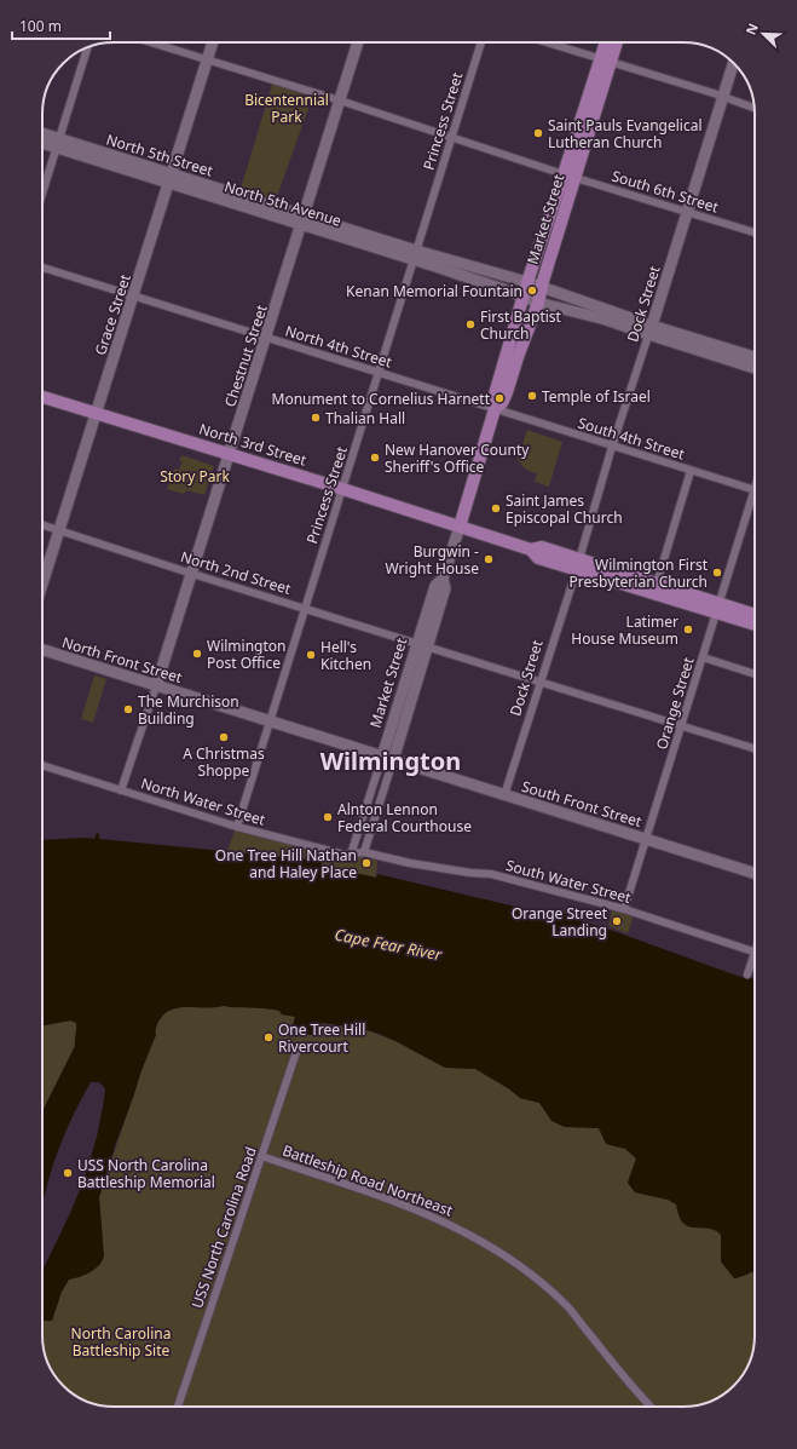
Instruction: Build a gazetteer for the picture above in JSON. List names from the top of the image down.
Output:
{
  "streets": {
    "main road": ["Market Street", "North 3rd Street"],
    "street": [
      "Princess Street",
      "North 5th Street",
      "South 6th Street",
      "North 5th Avenue",
      "Dock Street",
      "Grace Street",
      "North 4th Street",
      "Chestnut Street",
      "South 4th Street",
      "North 2nd Street",
      "North Front Street",
      "Orange Street",
      "North Water Street",
      "South Front Street",
      "South Water Street",
      "Battleship Road Northeast",
      "USS North Carolina Road"
    ]
  },
  "crossings": [
    ["Princess Street", "South 6th Street"],
    ["Princess Street", "North 5th Avenue"],
    ["Princess Street", "North 4th Street"],
    ["Princess Street", "North 3rd Street"],
    ["Princess Street", "North 2nd Street"],
    ["Princess Street", "North Front Street"],
    ["Princess Street", "North Water Street"],
    ["North 5th Street", "North 5th Avenue"],
    ["North 5th Street", "Grace Street"],
    ["North 5th Street", "Chestnut Street"],
    ["South 6th Street", "Market Street"],
    ["South 6th Street", "Dock Street"],
    ["South 6th Street", "Grace Street"],
    ["South 6th Street", "Chestnut Street"],
    ["North 5th Avenue", "Market Street"],
    ["North 5th Avenue", "Dock Street"],
    ["North 5th Avenue", "Chestnut Street"],
    ["Market Street", "North 4th Street"],
    ["Market Street", "South 4th Street"],
    ["Market Street", "North 3rd Street"],
    ["Market Street", "North 2nd Street"],
    ["Market Street", "North Front Street"],
    ["Market Street", "North Water Street"],
    ["Market Street", "South Front Street"],
    ["Market Street", "South Water Street"],
    ["Dock Street", "South 4th Street"],
    ["Dock Street", "North 3rd Street"],
    ["Dock Street", "North 2nd Street"],
    ["Dock Street", "South Front Street"],
    ["Grace Street", "North 4th Street"],
    ["Grace Street", "North 3rd Street"],
    ["Grace Street", "North 2nd Street"],
    ["North 4th Street", "Chestnut Street"],
    ["North 4th Street", "South 4th Street"],
    ["Chestnut Street", "North 3rd Street"],
    ["Chestnut Street", "North 2nd Street"],
    ["Chestnut Street", "North Front Street"],
    ["North 2nd Street", "Orange Street"],
    ["North Front Street", "South Front Street"],
    ["Orange Street", "South Front Street"],
    ["Orange Street", "South Water Street"],
    ["North Water Street", "South Water Street"],
    ["Battleship Road Northeast", "USS North Carolina Road"]
  ],
  "districts": ["Wilmington"],
  "water": ["Cape Fear River"],
  "parks": ["Bicentennial Park", "Story Park", "North Carolina Battleship Site"],
  "places": [
    "Saint Pauls Evangelical Lutheran Church",
    "Kenan Memorial Fountain",
    "First Baptist Church",
    "Temple of Israel",
    "Monument to Cornelius Harnett",
    "Thalian Hall",
    "New Hanover County Sheriff's Office",
    "Saint James Episcopal Church",
    "Burgwin - Wright House",
    "Wilmington First Presbyterian Church",
    "Latimer House Museum",
    "Wilmington Post Office",
    "Hell's Kitchen",
    "The Murchison Building",
    "A Christmas Shoppe",
    "Alnton Lennon Federal Courthouse",
    "One Tree Hill Nathan and Haley Place",
    "Orange Street Landing",
    "One Tree Hill Rivercourt",
    "USS North Carolina Battleship Memorial"
  ],
  "scale_bar": "100 m",
  "north": "top left"
}
